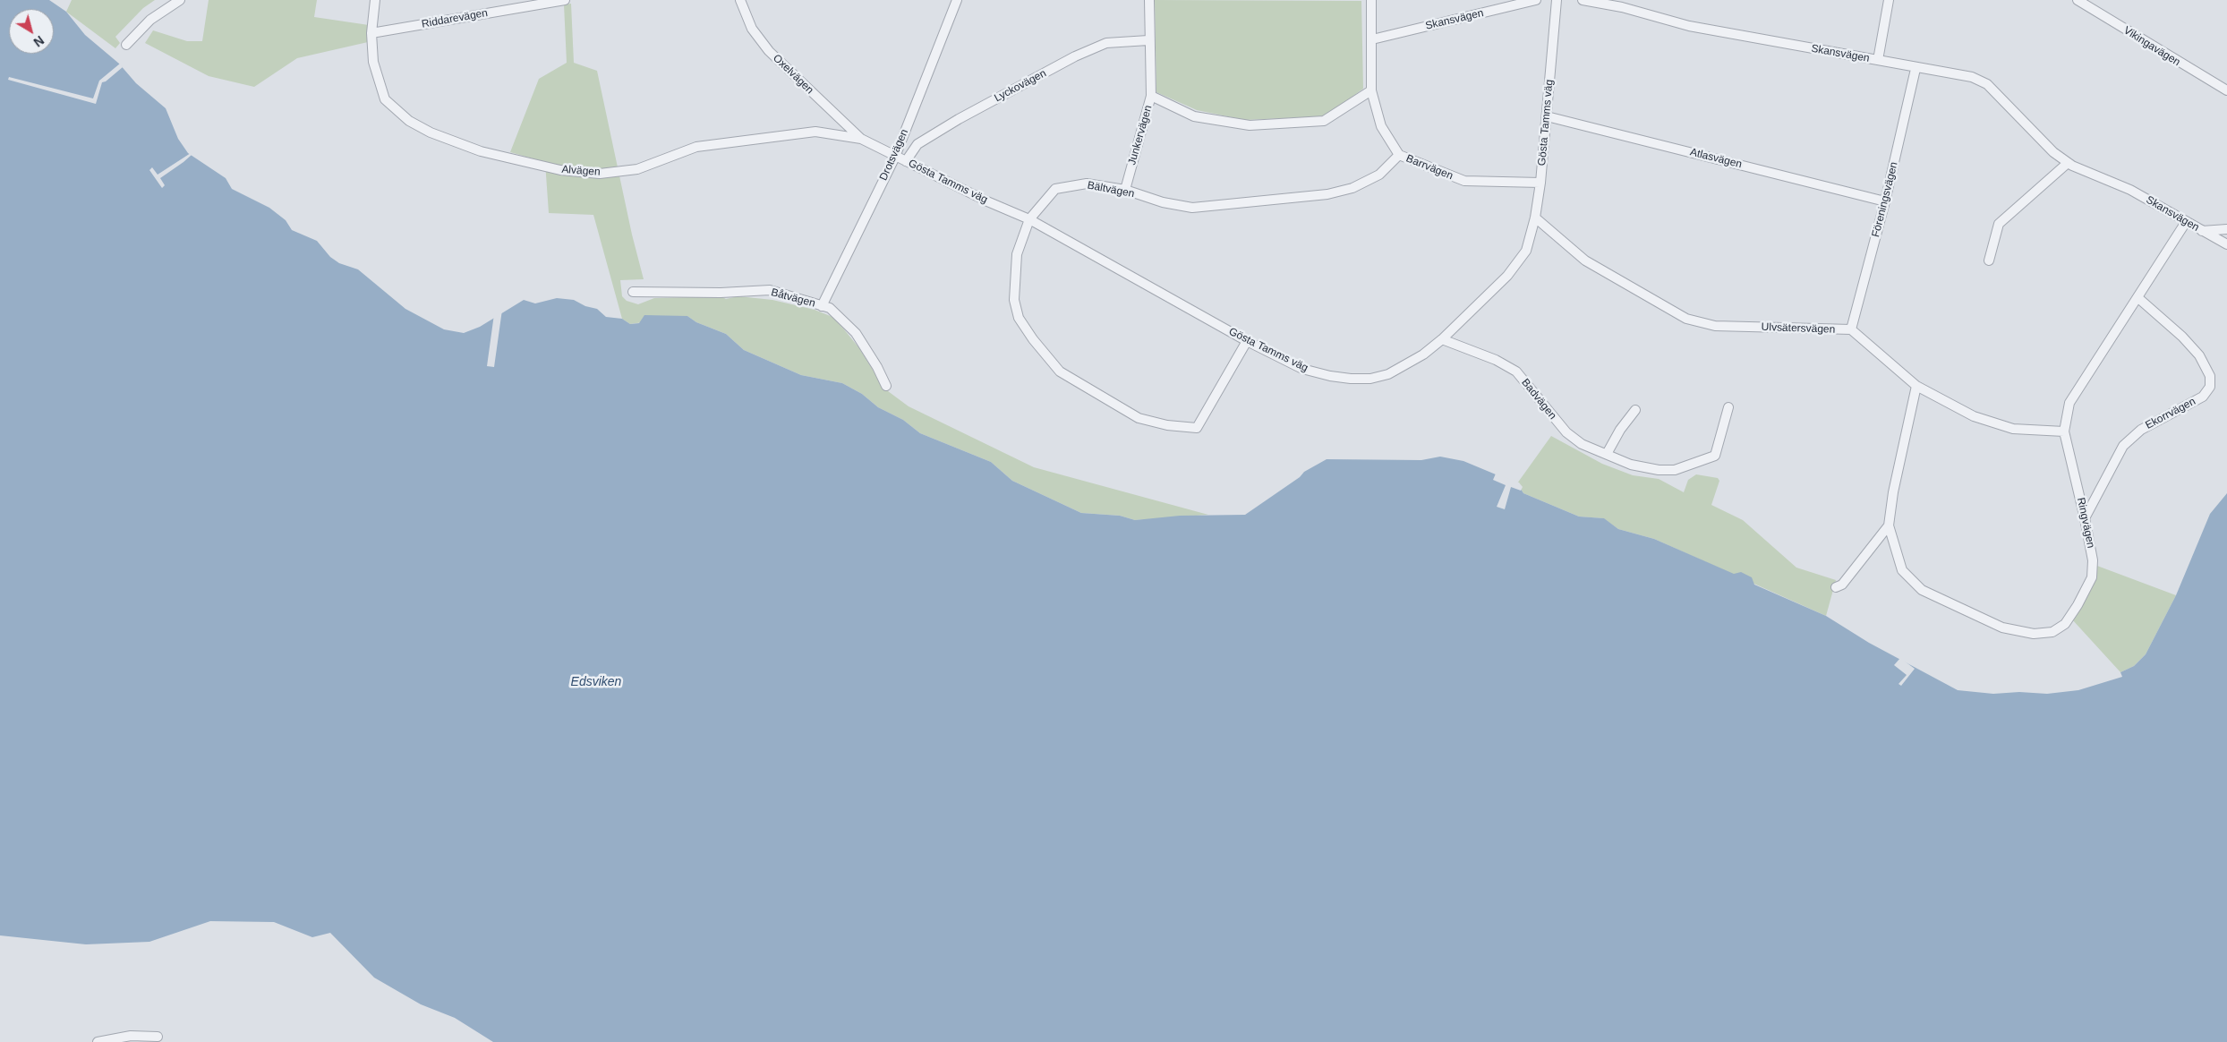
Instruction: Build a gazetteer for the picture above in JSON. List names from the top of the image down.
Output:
{
  "streets": {
    "street": [
      "Riddarevägen",
      "Skansvägen",
      "Vikingavägen",
      "Oxelvägen",
      "Lyckovägen",
      "Gösta Tamms väg",
      "Junkervägen",
      "Drotsvägen",
      "Atlasvägen",
      "Barrvägen",
      "Alvägen",
      "Bältvägen",
      "Föreningsvägen",
      "Båtvägen",
      "Ulvsätersvägen",
      "Badvägen",
      "Ekorrvägen",
      "Ringvägen"
    ]
  },
  "crossings": [
    ["Riddarevägen", "Alvägen"],
    ["Skansvägen", "Barrvägen"],
    ["Skansvägen", "Föreningsvägen"],
    ["Skansvägen", "Ringvägen"],
    ["Oxelvägen", "Alvägen"],
    ["Lyckovägen", "Gösta Tamms väg"],
    ["Lyckovägen", "Junkervägen"],
    ["Gösta Tamms väg", "Drotsvägen"],
    ["Gösta Tamms väg", "Atlasvägen"],
    ["Gösta Tamms väg", "Barrvägen"],
    ["Gösta Tamms väg", "Alvägen"],
    ["Gösta Tamms väg", "Bältvägen"],
    ["Gösta Tamms väg", "Ulvsätersvägen"],
    ["Gösta Tamms väg", "Badvägen"],
    ["Junkervägen", "Bältvägen"],
    ["Drotsvägen", "Båtvägen"],
    ["Atlasvägen", "Föreningsvägen"],
    ["Barrvägen", "Bältvägen"],
    ["Föreningsvägen", "Ulvsätersvägen"],
    ["Ulvsätersvägen", "Ringvägen"],
    ["Ekorrvägen", "Ringvägen"]
  ],
  "water": ["Edsviken"],
  "north": "bottom right"
}
